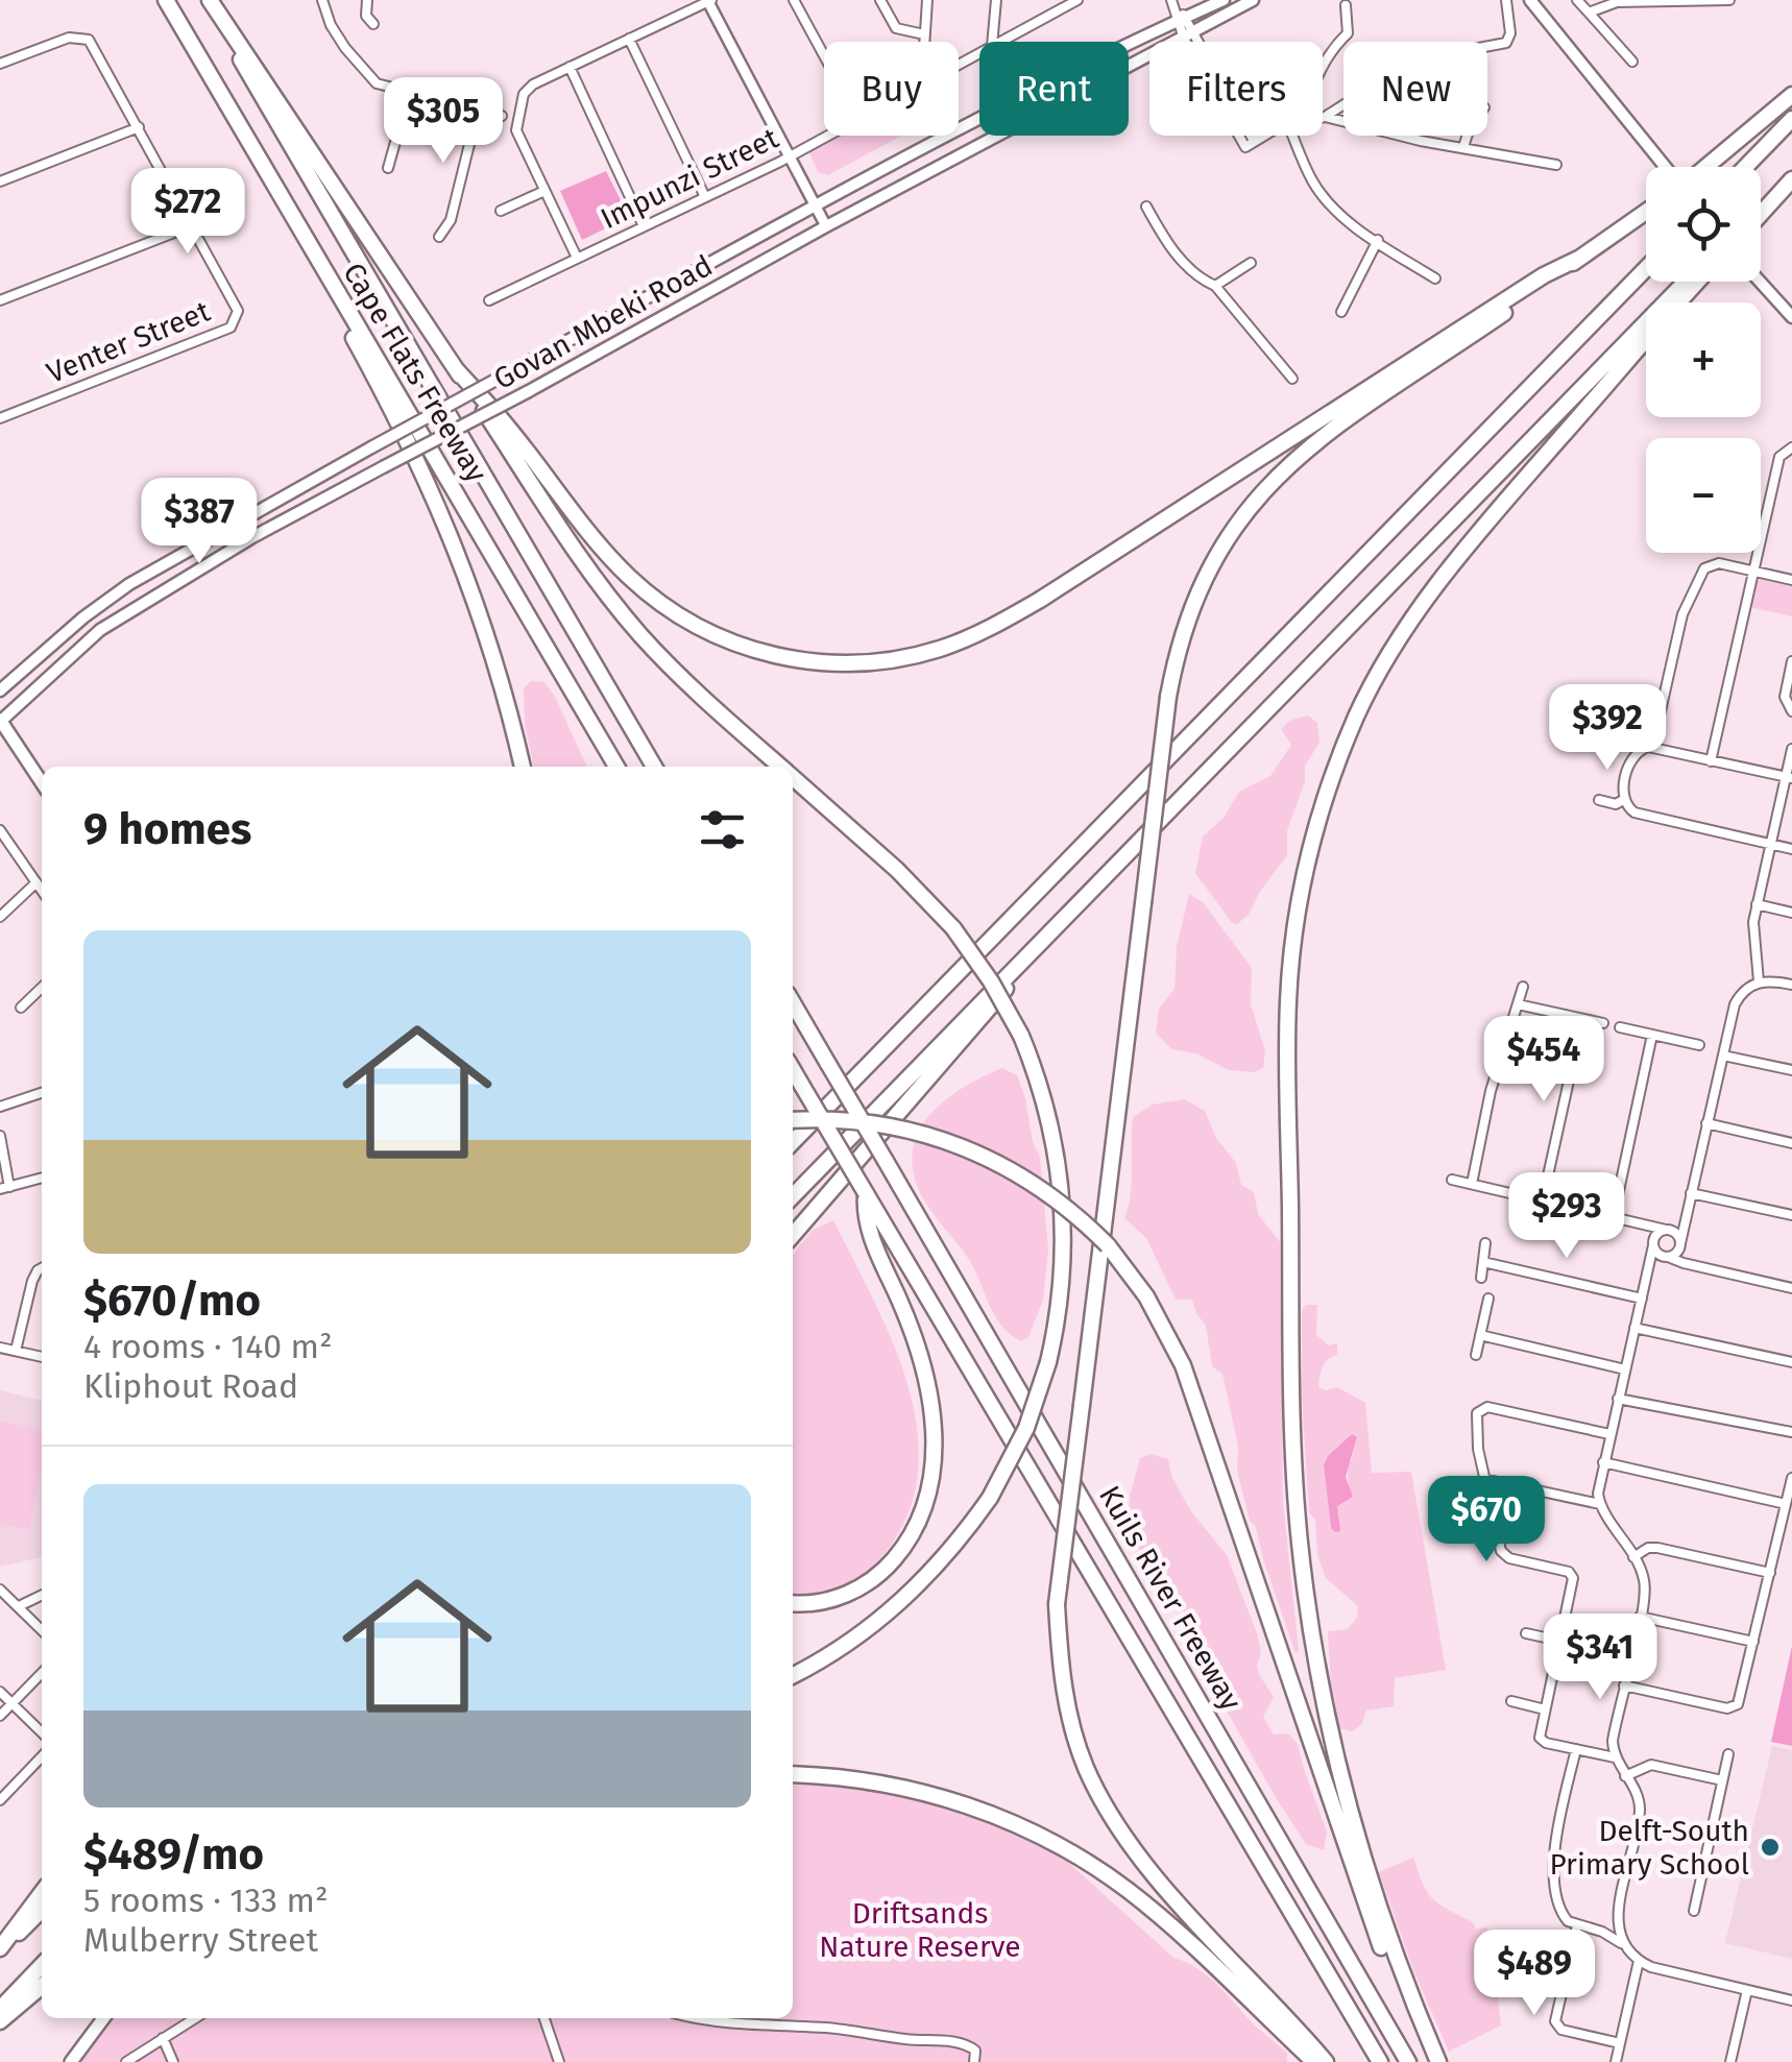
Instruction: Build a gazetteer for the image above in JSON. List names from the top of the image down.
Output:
{
  "streets": {
    "highway": ["Cape Flats Freeway", "Kuils River Freeway"],
    "main road": ["Govan Mbeki Road"],
    "street": ["Impunzi Street", "Venter Street"]
  },
  "parks": ["Driftsands Nature Reserve"],
  "places": ["Delft-South Primary School"],
  "page": {
    "chip": [
      "Buy",
      "Rent",
      "Filters",
      "New"
    ],
    "price": [
      "$305",
      "$272",
      "$387",
      "$392",
      "$454",
      "$293",
      "$670",
      "$341",
      "$489"
    ],
    "map_buttons": ["+", "−"],
    "heading": "9 homes",
    "list": [
      {
        "name": "$670/mo",
        "note": "4 rooms · 140 m² · Kliphout Road"
      },
      {
        "name": "$489/mo",
        "note": "5 rooms · 133 m² · Mulberry Street"
      }
    ]
  }
}
